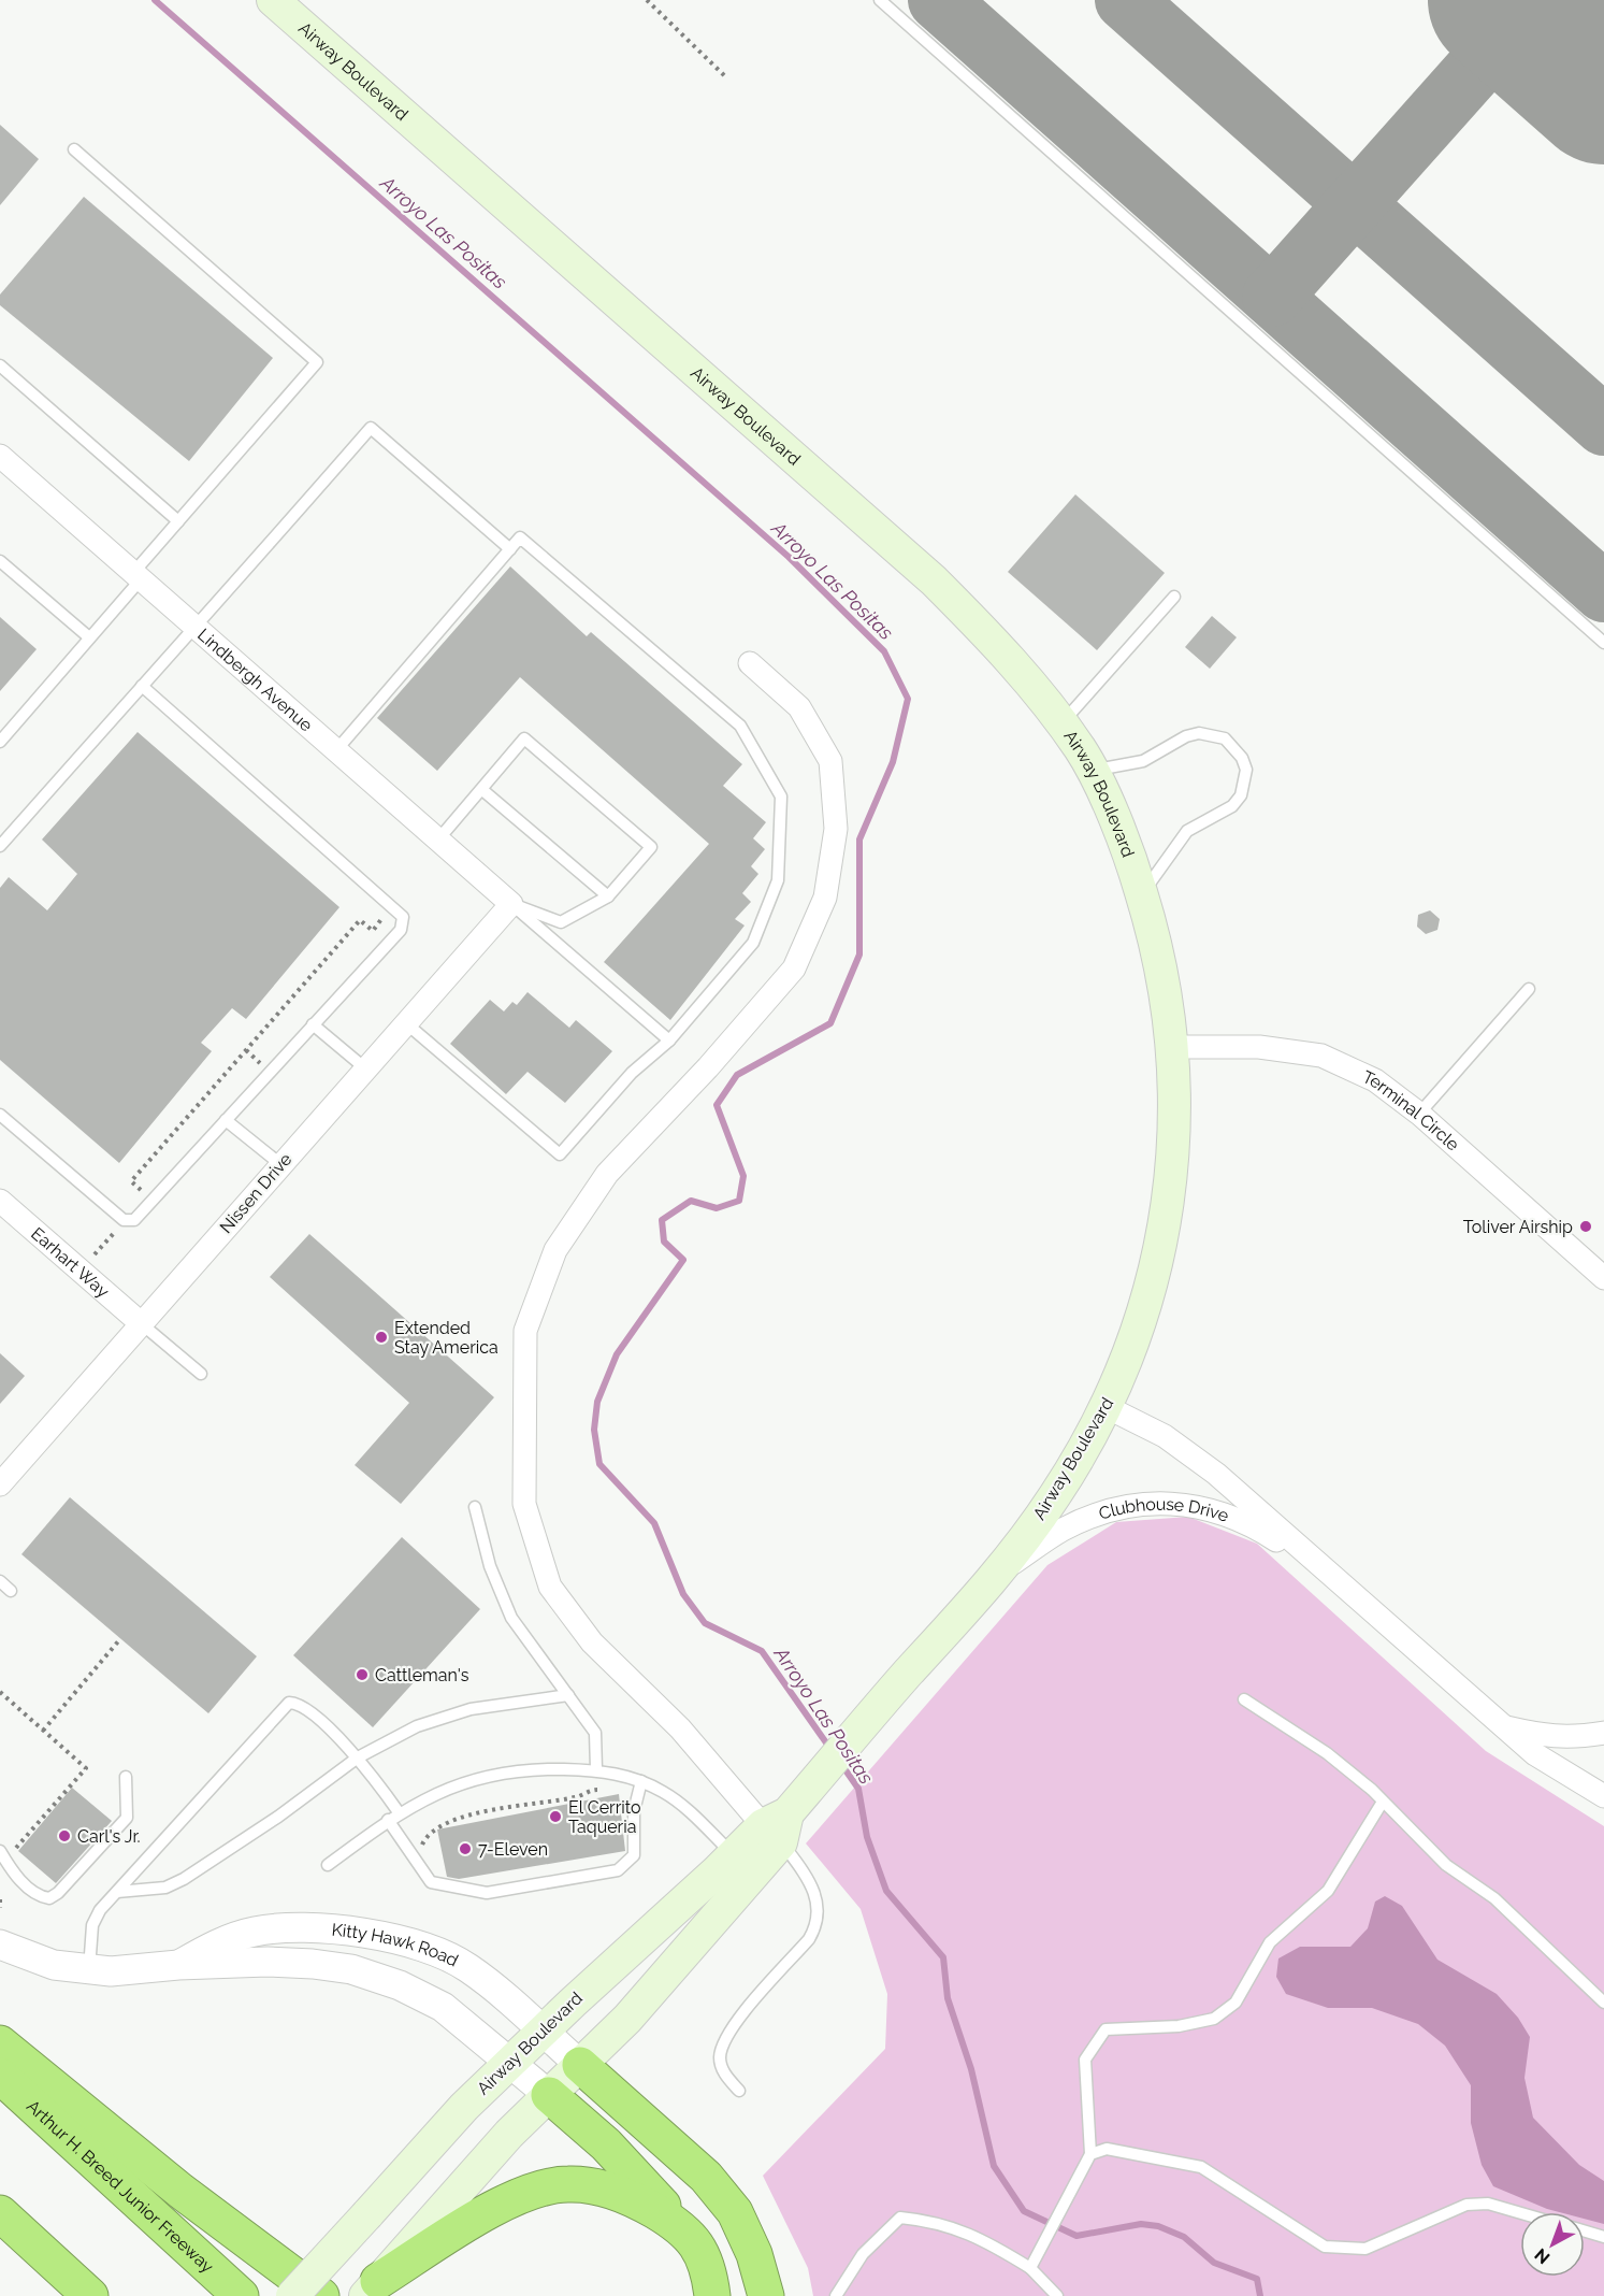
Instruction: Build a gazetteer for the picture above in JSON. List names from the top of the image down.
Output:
{
  "streets": {
    "highway": ["Arthur H. Breed Junior Freeway"],
    "main road": ["Airway Boulevard"],
    "street": [
      "Lindbergh Avenue",
      "Terminal Circle",
      "Nissen Drive",
      "Earhart Way",
      "Clubhouse Drive",
      "Kitty Hawk Road"
    ]
  },
  "crossings": [
    ["Airway Boulevard", "Terminal Circle"],
    ["Airway Boulevard", "Clubhouse Drive"],
    ["Airway Boulevard", "Kitty Hawk Road"],
    ["Lindbergh Avenue", "Nissen Drive"],
    ["Nissen Drive", "Earhart Way"]
  ],
  "water": ["Arroyo Las Positas"],
  "places": [
    "Toliver Airship",
    "Extended Stay America",
    "Cattleman's",
    "El Cerrito Taqueria",
    "Carl's Jr.",
    "7-Eleven"
  ],
  "north": "bottom left"
}
